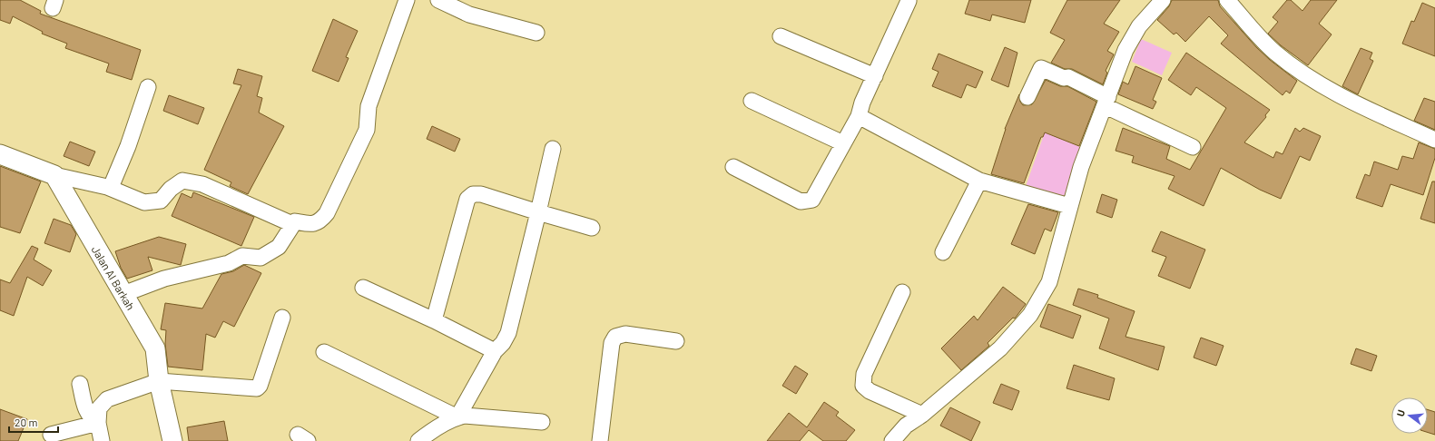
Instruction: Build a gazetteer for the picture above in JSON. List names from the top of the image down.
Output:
{
  "streets": {
    "street": ["Jalan Al Barkah"]
  },
  "scale_bar": "20 m",
  "north": "left"
}
